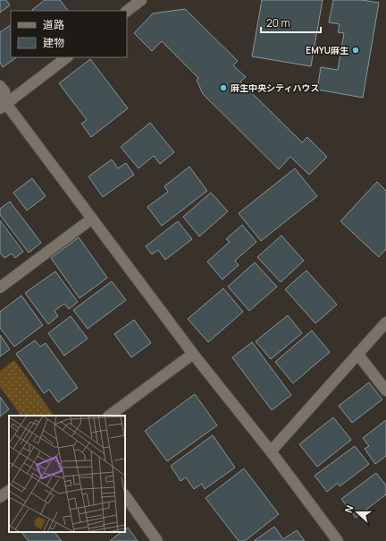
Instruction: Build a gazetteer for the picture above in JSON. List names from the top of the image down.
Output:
{
  "places": ["EMYU麻生", "麻生中央シティハウス"],
  "legend": ["道路", "建物"],
  "scale_bar": "20 m",
  "north": "left"
}
